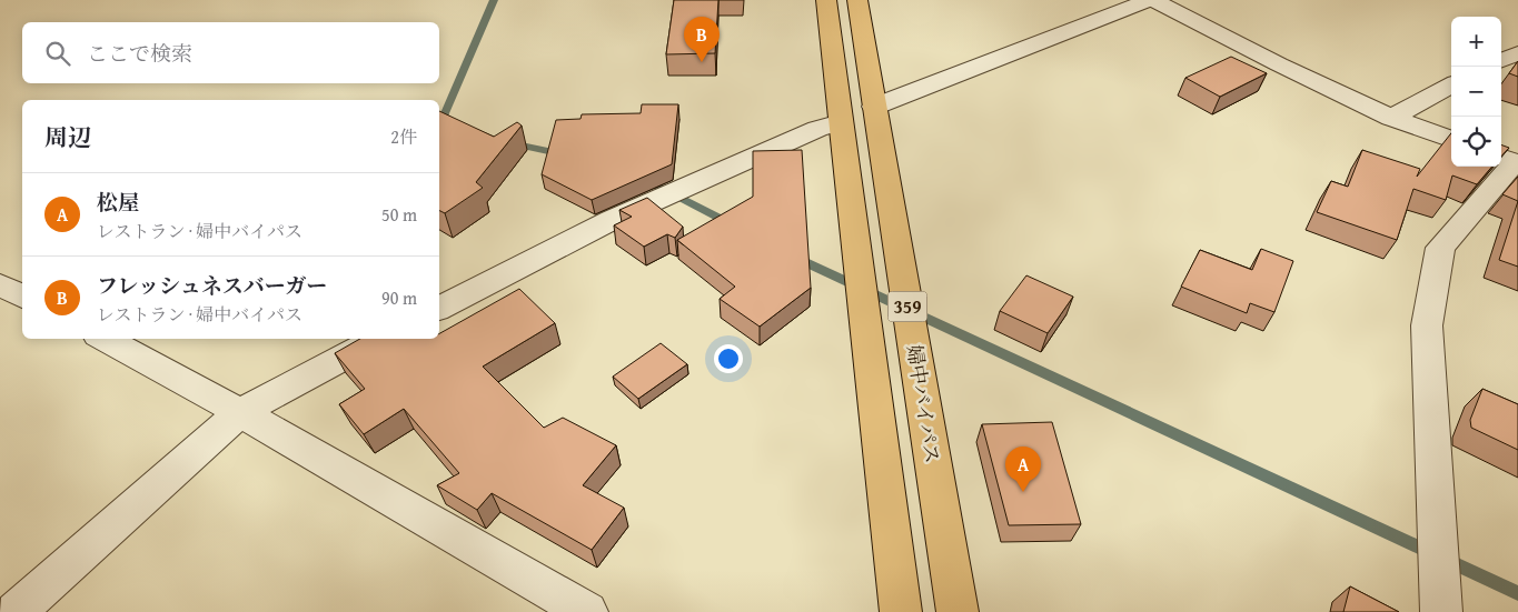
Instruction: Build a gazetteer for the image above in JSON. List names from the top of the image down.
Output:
{
  "streets": {
    "highway": ["359", "婦中バイパス"]
  },
  "page": {
    "map_buttons": ["+", "−"],
    "pins": ["B", "A"],
    "search": "ここで検索",
    "heading": ["周辺", "2件"],
    "list": [
      {
        "mark": "A",
        "name": "松屋",
        "note": "レストラン · 婦中バイパス",
        "value": "50 m"
      },
      {
        "mark": "B",
        "name": "フレッシュネスバーガー",
        "note": "レストラン · 婦中バイパス",
        "value": "90 m"
      }
    ]
  }
}
